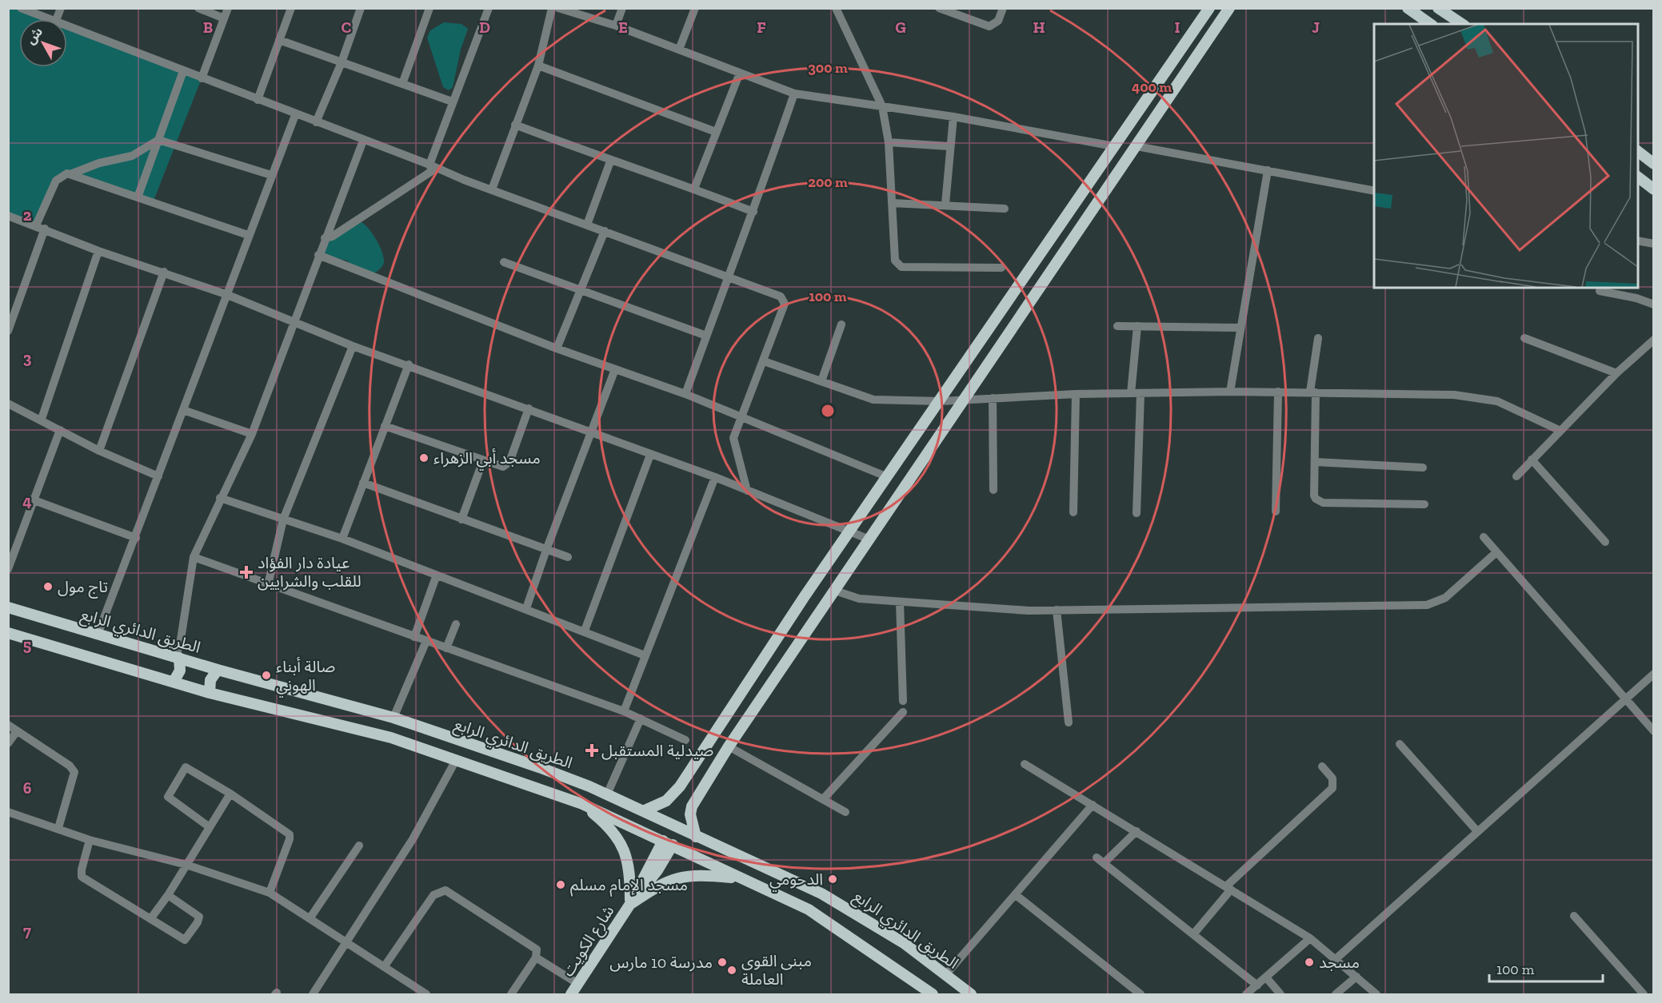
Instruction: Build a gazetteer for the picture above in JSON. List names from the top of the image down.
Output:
{
  "streets": {
    "main road": ["الطريق الدائري الرابع", "شارع الكويت"]
  },
  "places": {
    "other": [
      "مسجد أبي الزهراء",
      "تاج مول",
      "صالة أبناء الهوني",
      "الدحومي",
      "مسجد الإمام مسلم",
      "مدرسة 10 مارس",
      "مسجد",
      "مبنى القوى العاملة"
    ],
    "health": ["عيادة دار الفؤاد للقلب والشرايين", "صيدلية المستقبل"]
  },
  "scale_bar": "100 m",
  "north": "top left",
  "grid": {
    "columns": [
      "B",
      "C",
      "D",
      "E",
      "F",
      "G",
      "H",
      "I",
      "J"
    ],
    "rows": [
      "2",
      "3",
      "4",
      "5",
      "6",
      "7"
    ]
  },
  "rings": [
    "300 m",
    "400 m",
    "200 m",
    "100 m"
  ]
}
